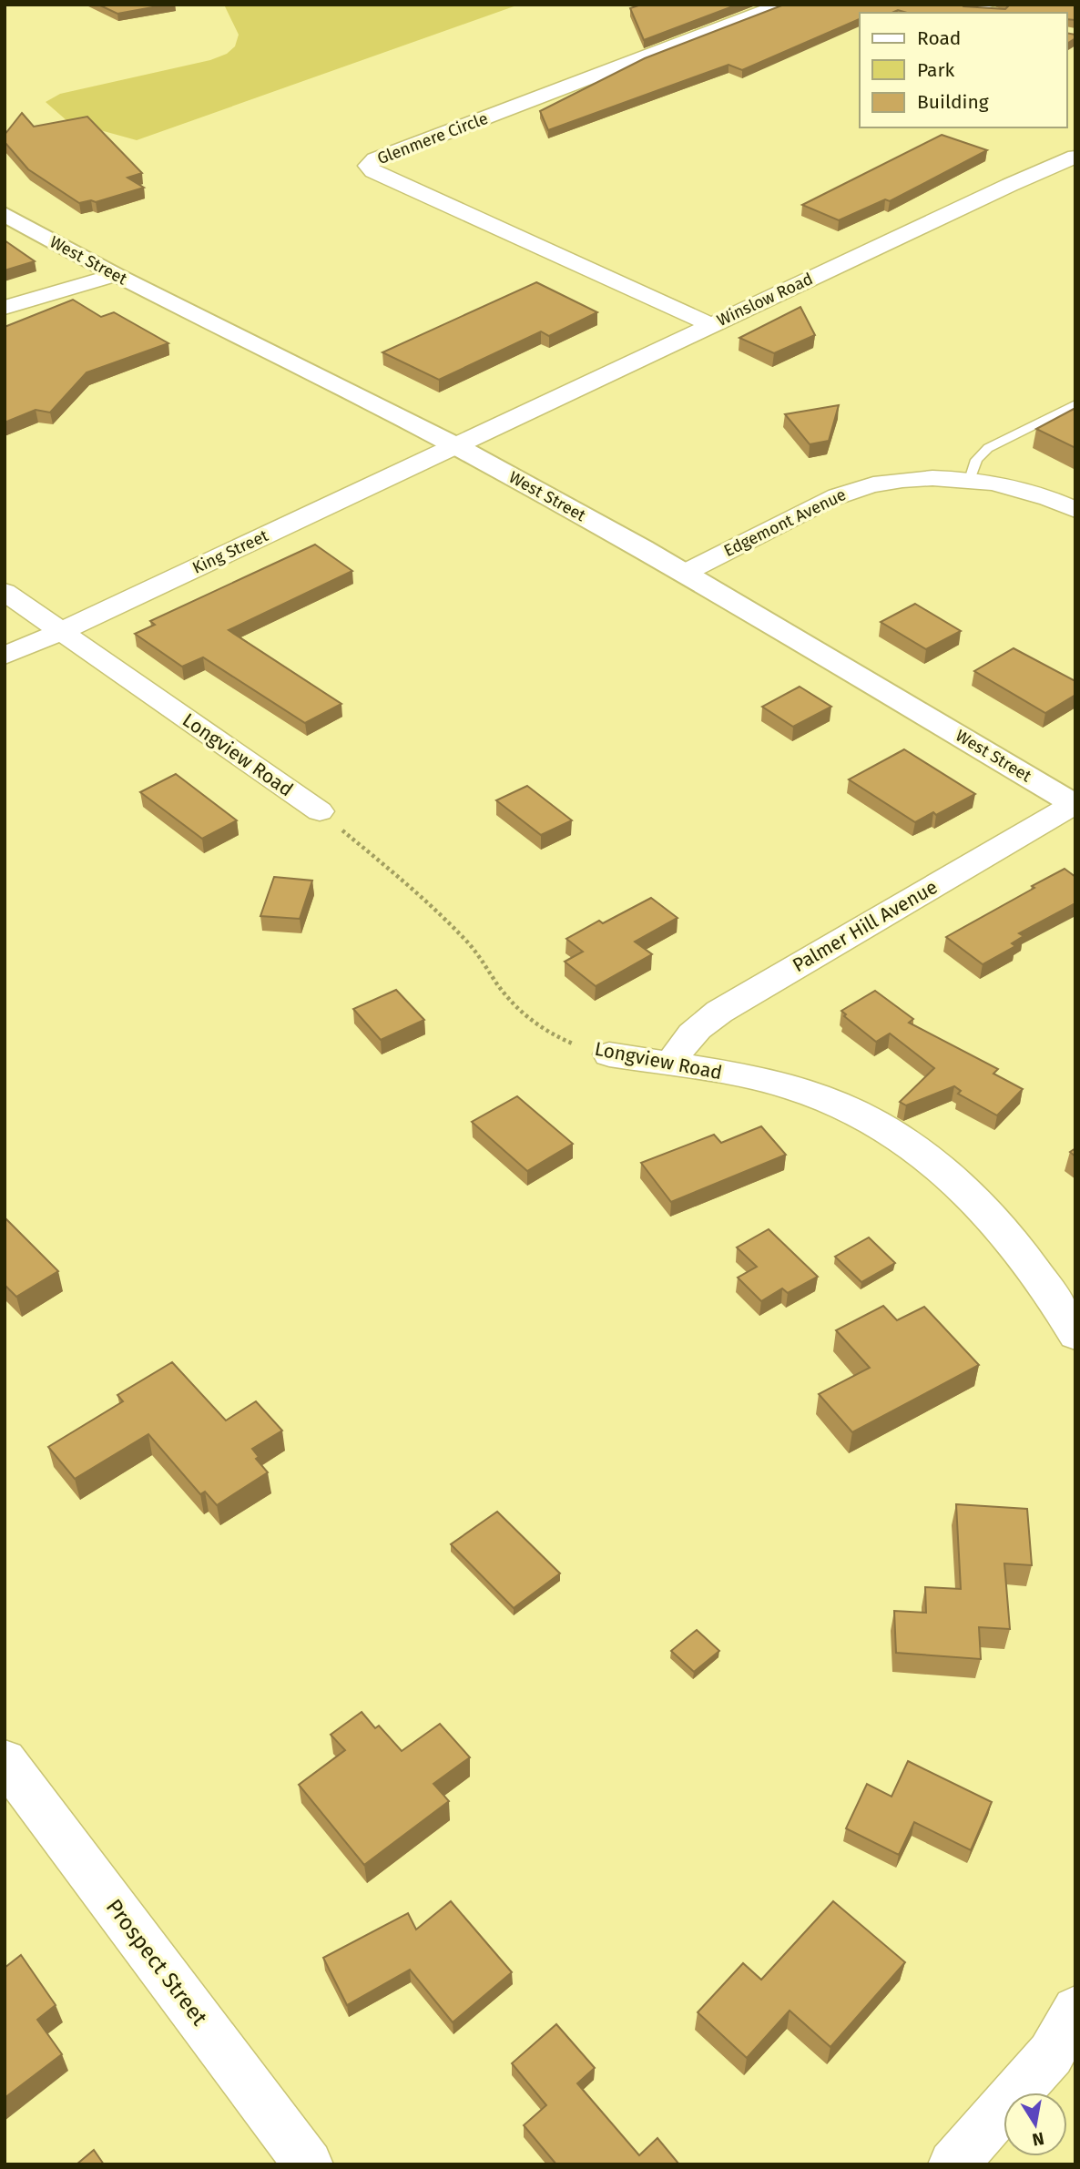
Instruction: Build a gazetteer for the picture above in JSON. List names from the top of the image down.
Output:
{
  "streets": {
    "main road": ["West Street"],
    "street": [
      "Glenmere Circle",
      "Winslow Road",
      "Edgemont Avenue",
      "King Street",
      "Longview Road",
      "Palmer Hill Avenue",
      "Prospect Street"
    ]
  },
  "crossings": [
    ["Glenmere Circle", "Winslow Road"],
    ["West Street", "Winslow Road"],
    ["West Street", "Edgemont Avenue"],
    ["West Street", "King Street"],
    ["West Street", "Palmer Hill Avenue"],
    ["Winslow Road", "King Street"],
    ["King Street", "Longview Road"],
    ["Longview Road", "Palmer Hill Avenue"]
  ],
  "legend": ["Road", "Park", "Building"],
  "north": "bottom"
}
